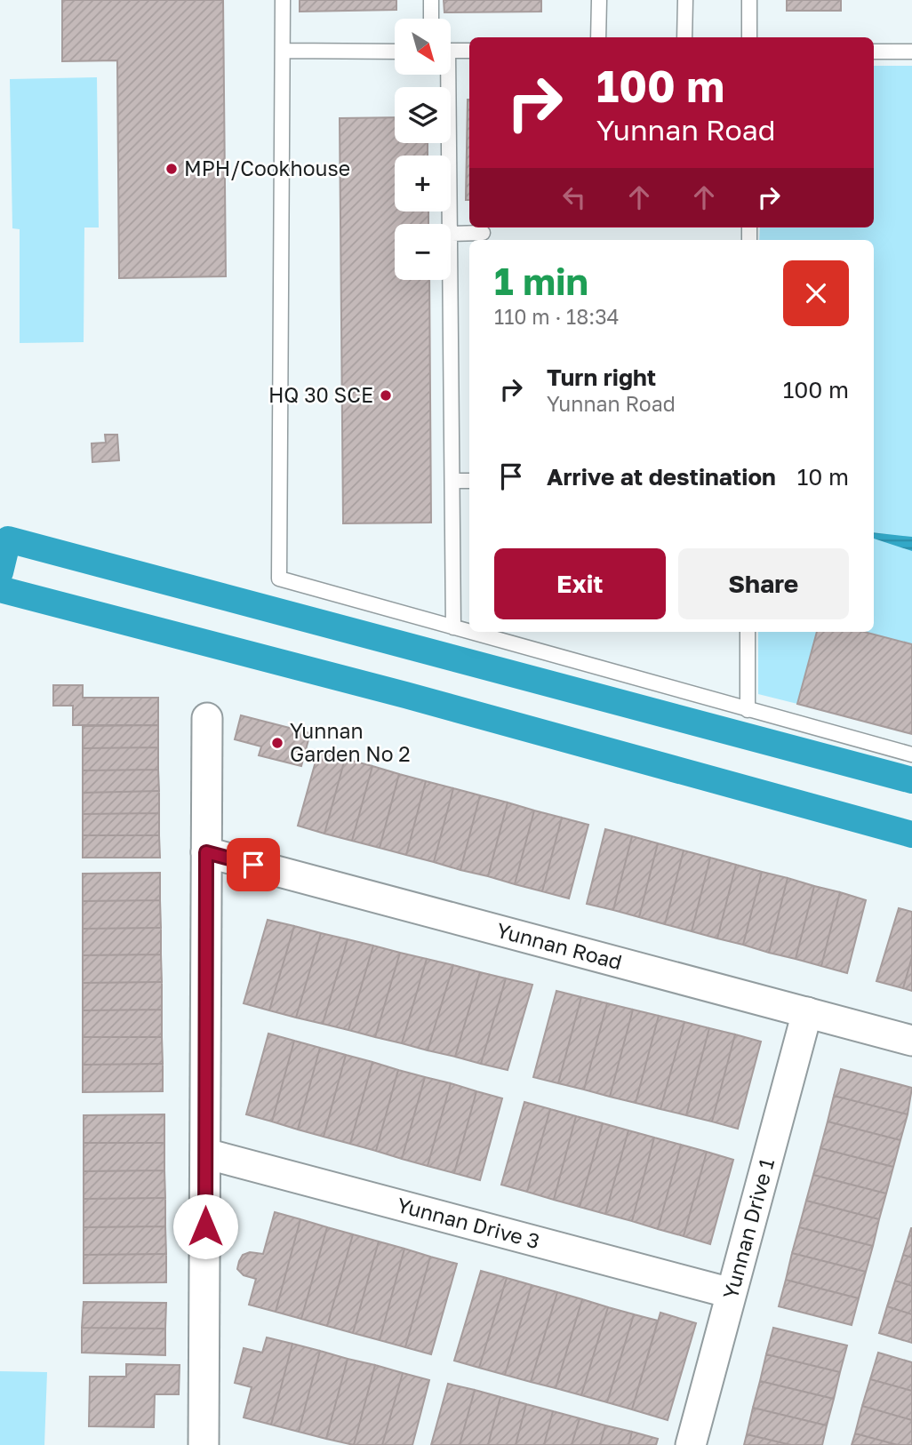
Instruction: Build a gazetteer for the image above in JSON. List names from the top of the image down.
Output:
{
  "streets": {
    "street": ["Yunnan Road", "Yunnan Drive 3", "Yunnan Drive 1"]
  },
  "crossings": [
    ["Yunnan Road", "Yunnan Drive 1"],
    ["Yunnan Drive 3", "Yunnan Drive 1"]
  ],
  "places": ["MPH/Cookhouse", "HQ 30 SCE", "Yunnan Garden No 2"],
  "north": "bottom right",
  "page": {
    "map_buttons": ["+", "−"],
    "turn": ["100 m", "Yunnan Road"],
    "heading": ["1 min", "110 m · 18:34"],
    "list": [
      {
        "name": "Turn right",
        "note": "Yunnan Road",
        "value": "100 m"
      },
      {
        "name": "Arrive at destination",
        "value": "10 m"
      }
    ],
    "buttons": ["Exit", "Share"]
  }
}
